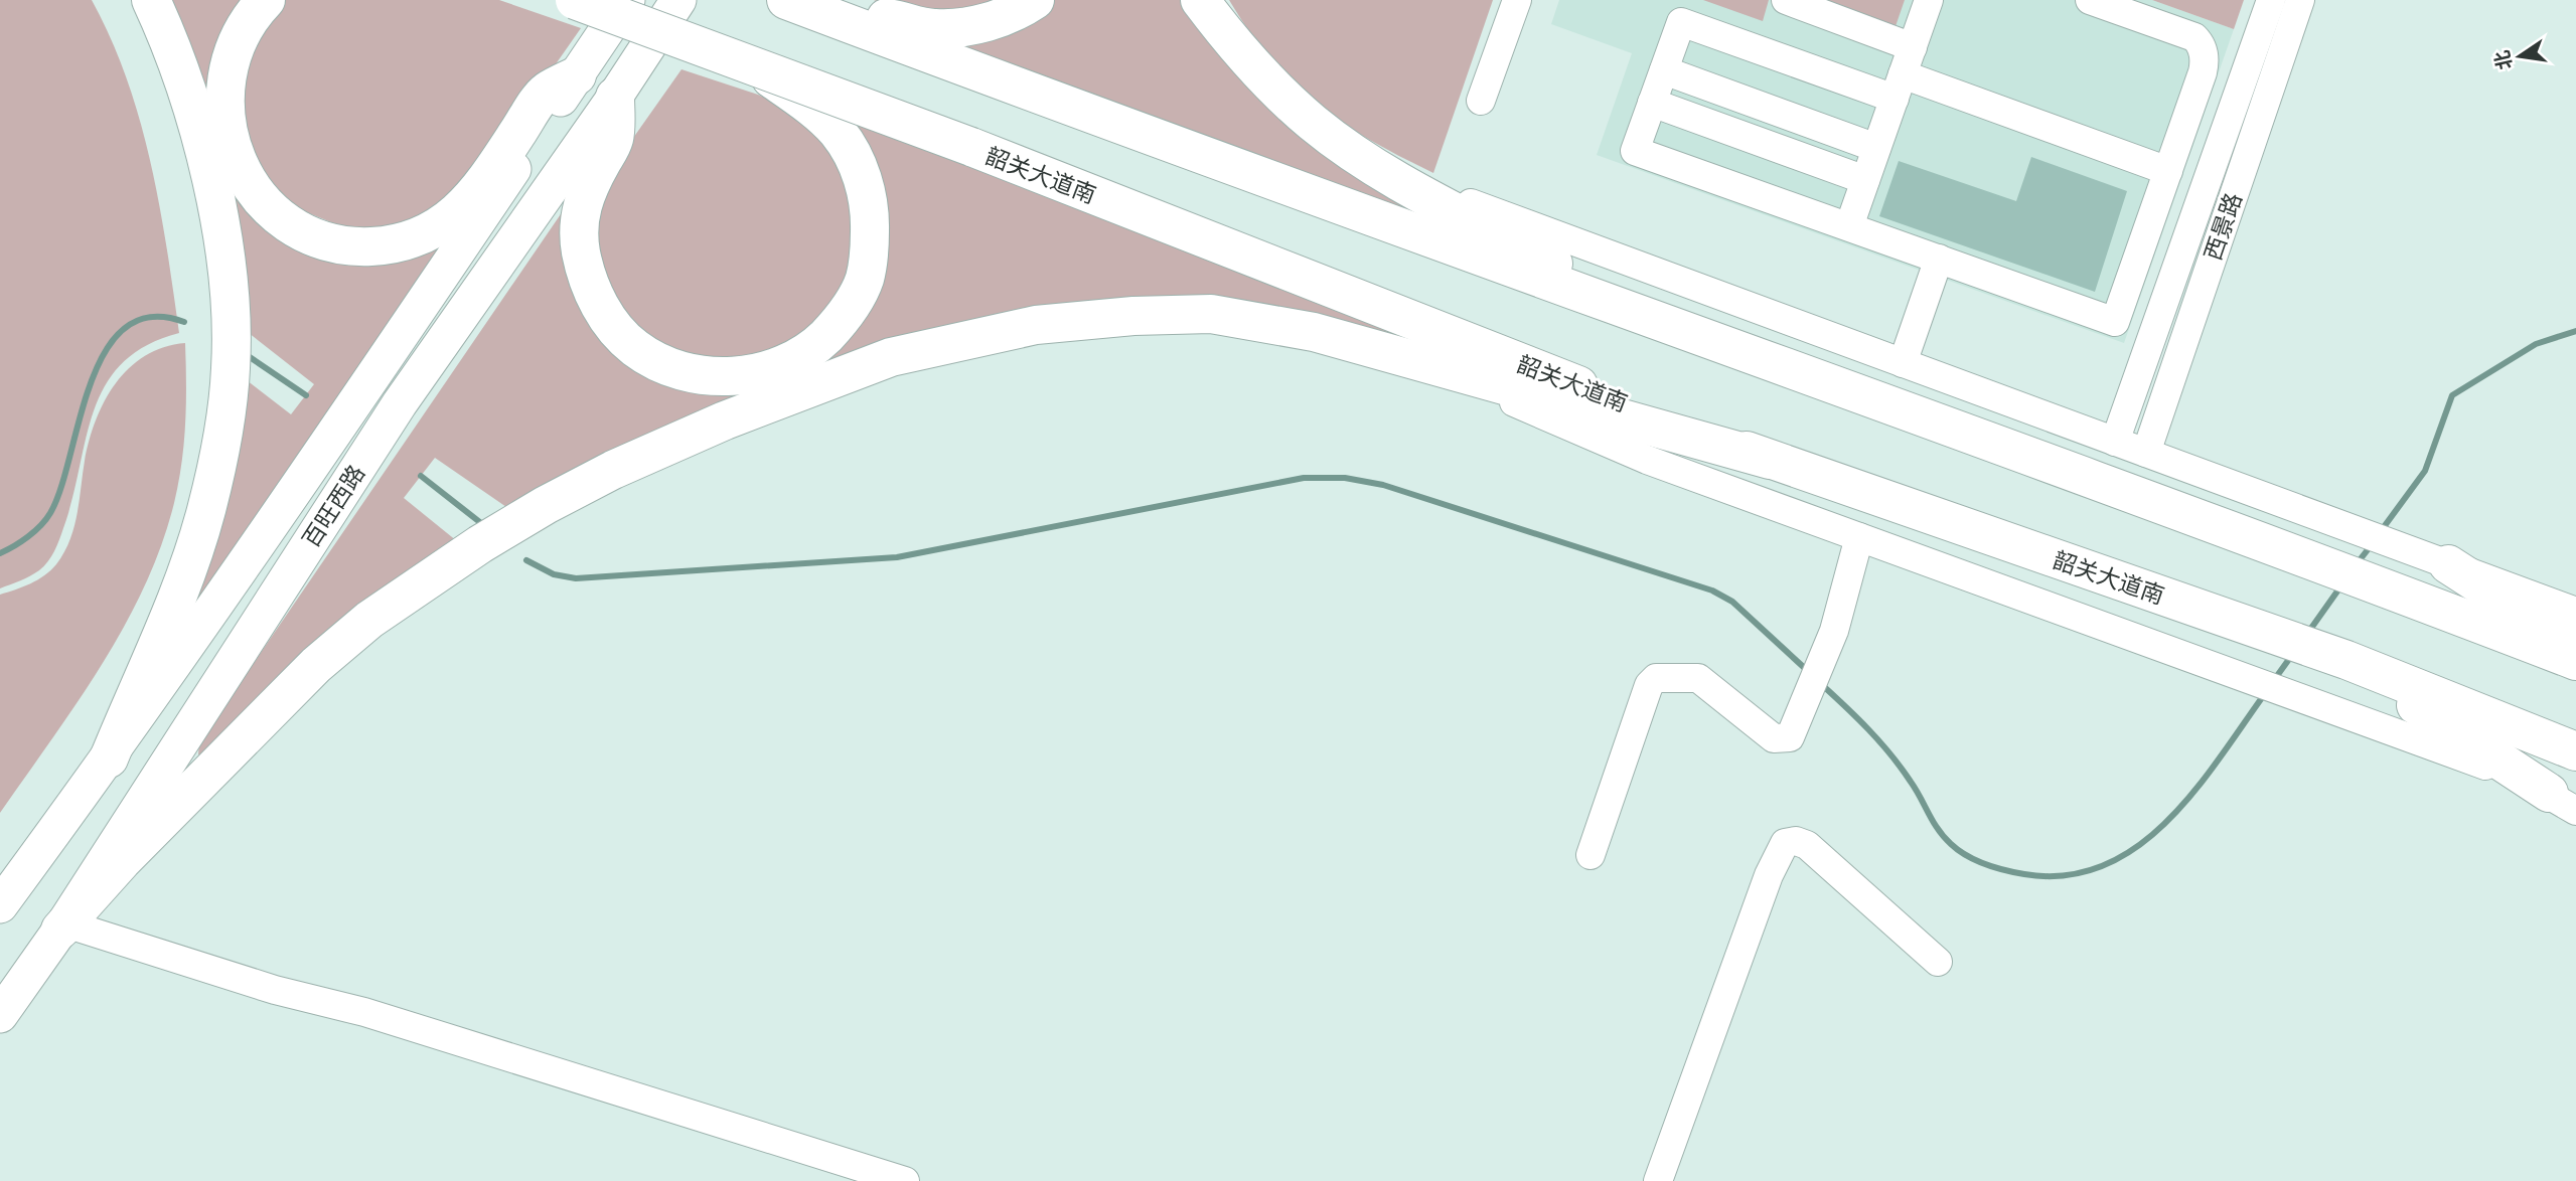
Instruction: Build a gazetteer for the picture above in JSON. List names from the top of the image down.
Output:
{
  "streets": {
    "highway": ["韶关大道南"],
    "main road": ["百旺西路"],
    "street": ["西景路"]
  },
  "north": "left"
}
